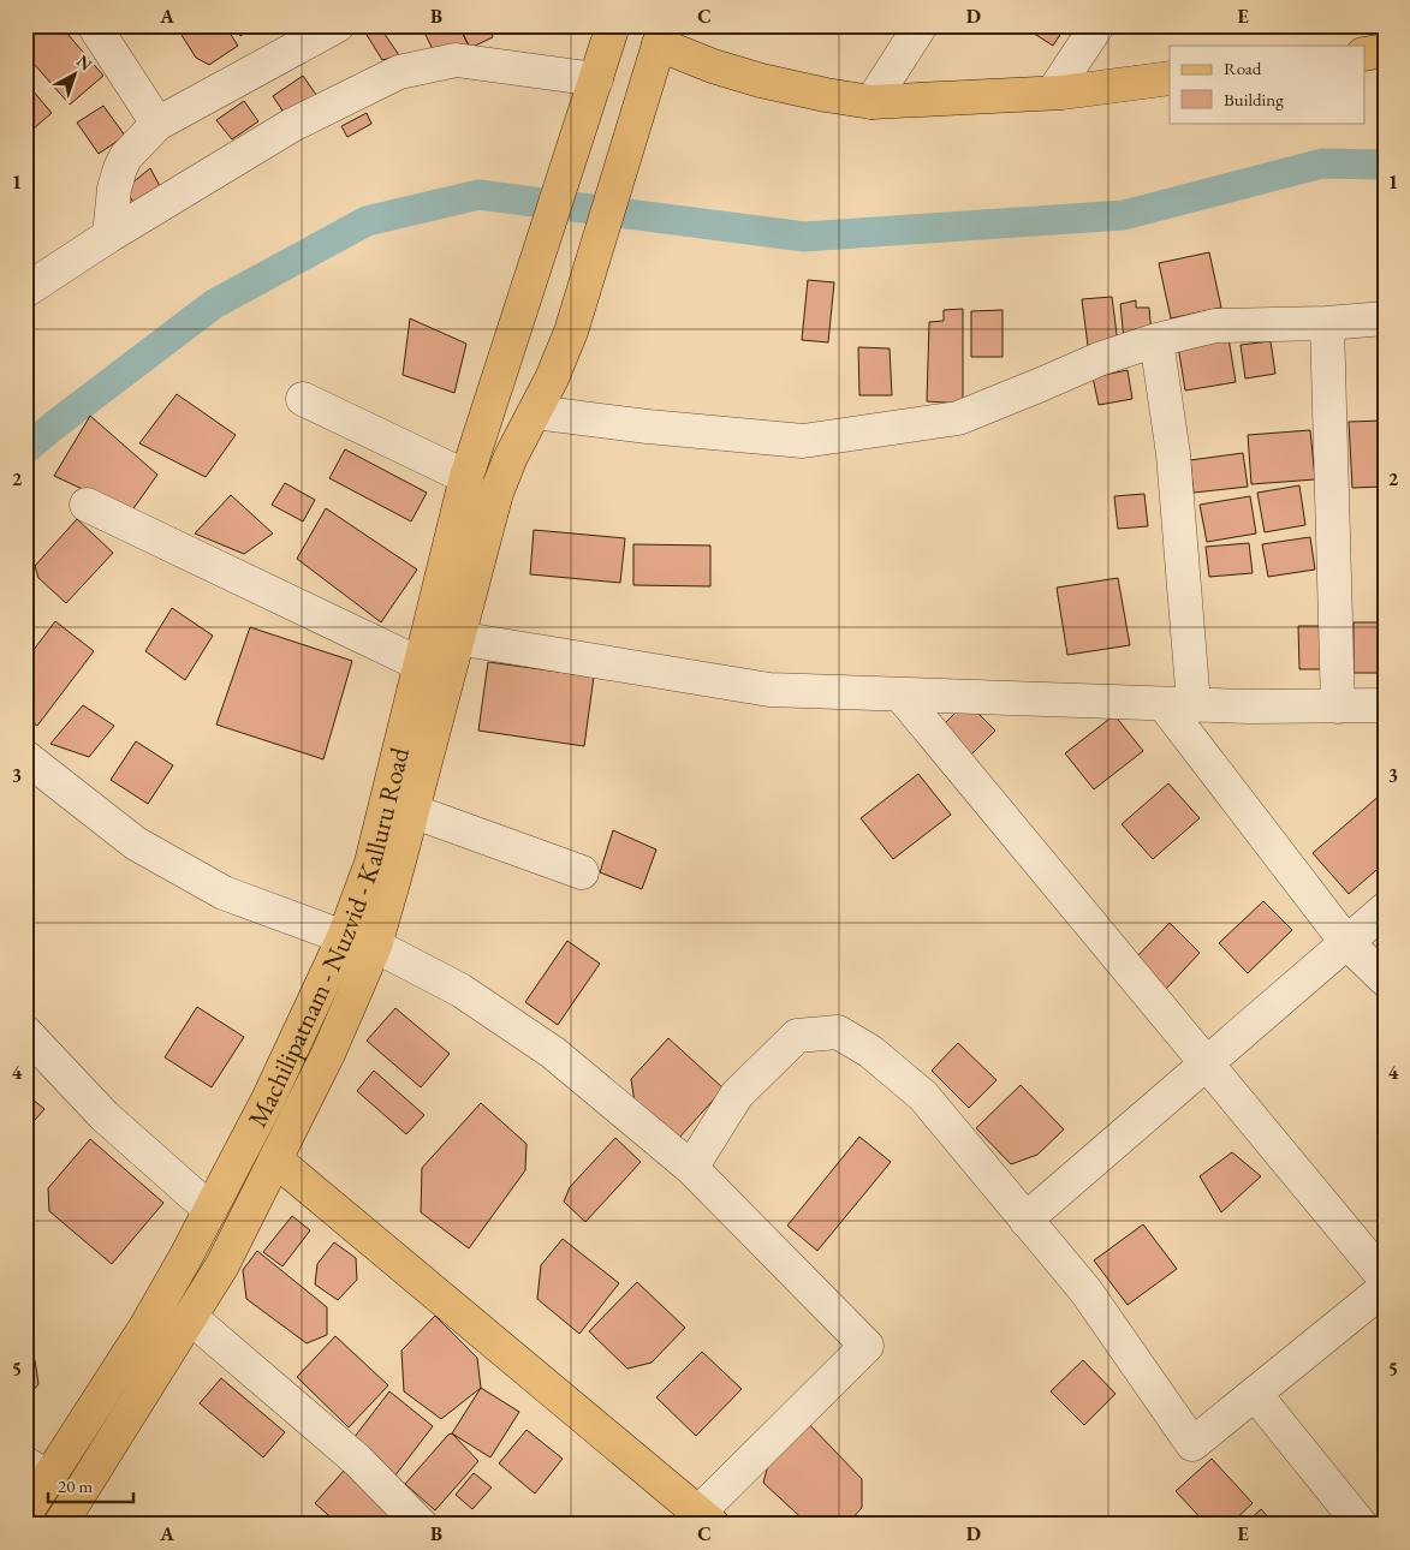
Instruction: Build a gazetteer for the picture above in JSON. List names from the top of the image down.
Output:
{
  "streets": {
    "main road": ["Machilipatnam - Nuzvid - Kalluru Road"]
  },
  "legend": ["Road", "Building"],
  "scale_bar": "20 m",
  "north": "top right",
  "grid": {
    "columns": [
      "A",
      "B",
      "C",
      "D",
      "E"
    ],
    "rows": [
      "1",
      "2",
      "3",
      "4",
      "5"
    ]
  }
}
